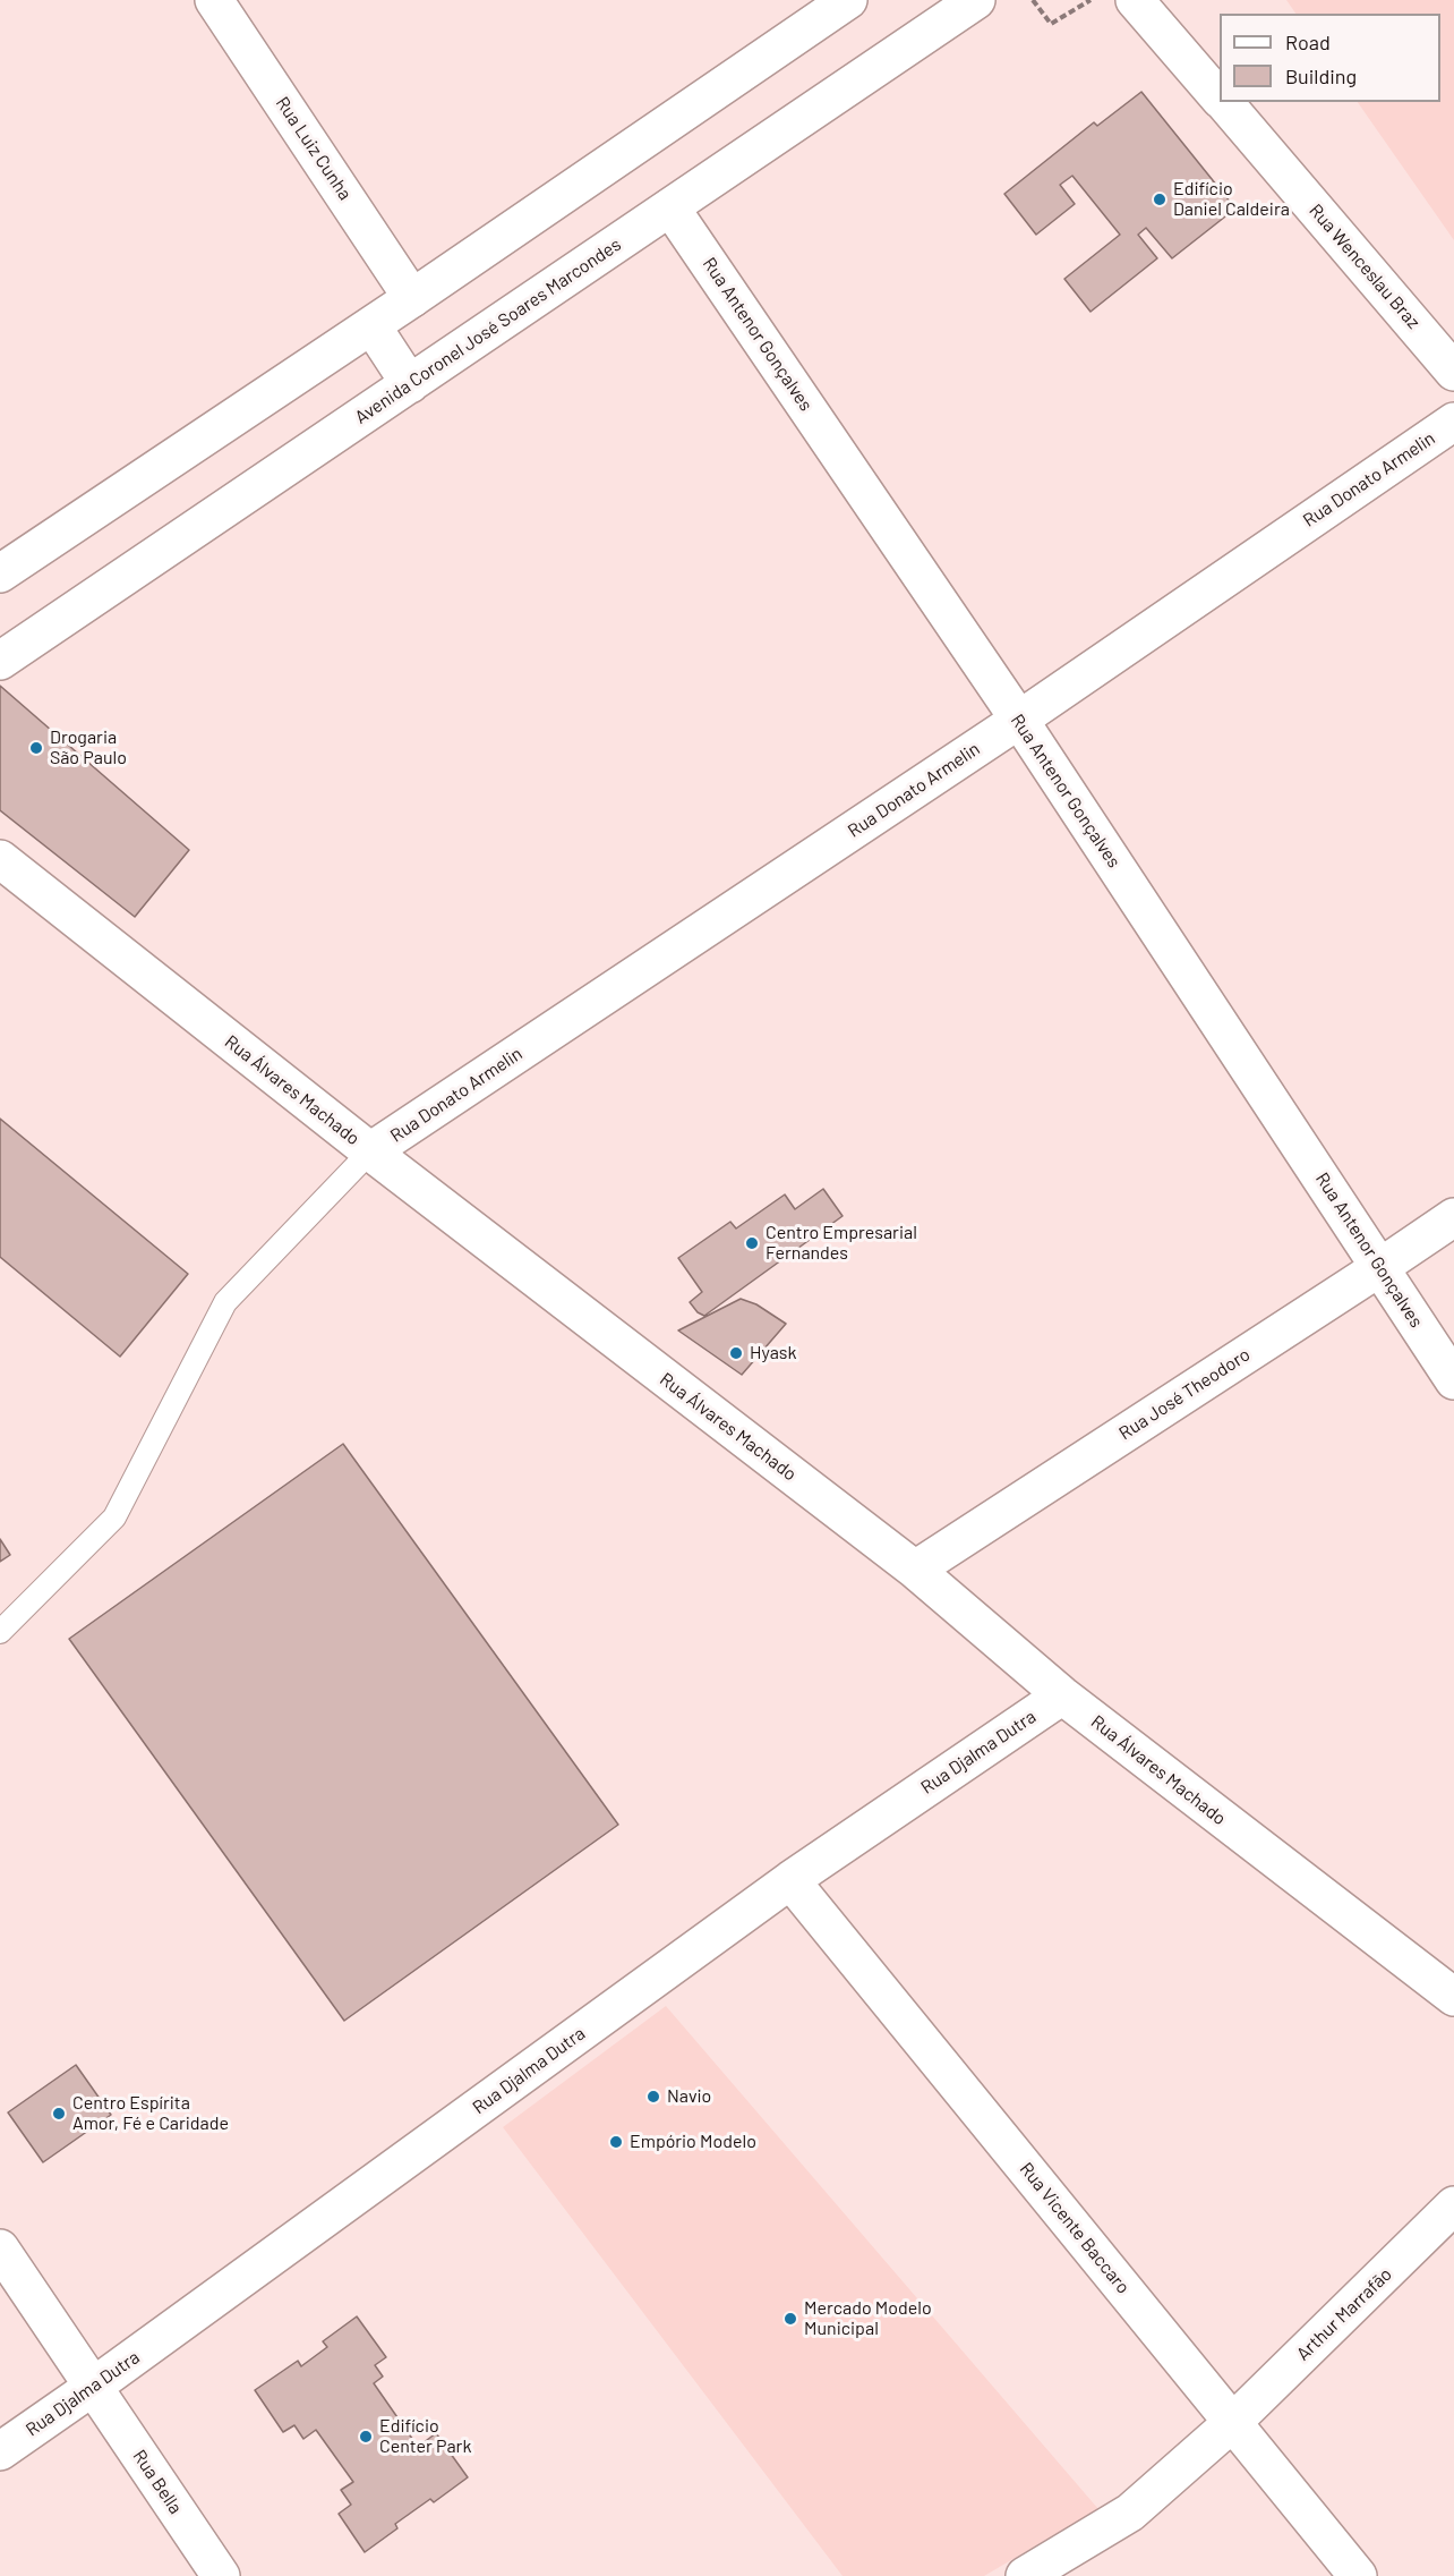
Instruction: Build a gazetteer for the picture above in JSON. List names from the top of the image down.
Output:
{
  "streets": {
    "street": [
      "Rua Luiz Cunha",
      "Rua Wenceslau Braz",
      "Avenida Coronel José Soares Marcondes",
      "Rua Antenor Gonçalves",
      "Rua Donato Armelin",
      "Rua Álvares Machado",
      "Rua José Theodoro",
      "Rua Djalma Dutra",
      "Rua Vicente Baccaro",
      "Arthur Marrafão",
      "Rua Bella"
    ]
  },
  "crossings": [
    ["Avenida Coronel José Soares Marcondes", "Rua Antenor Gonçalves"],
    ["Rua Antenor Gonçalves", "Rua Donato Armelin"],
    ["Rua Antenor Gonçalves", "Rua José Theodoro"],
    ["Rua Donato Armelin", "Rua Álvares Machado"],
    ["Rua Álvares Machado", "Rua José Theodoro"],
    ["Rua Álvares Machado", "Rua Djalma Dutra"],
    ["Rua Djalma Dutra", "Rua Vicente Baccaro"],
    ["Rua Djalma Dutra", "Rua Bella"],
    ["Rua Vicente Baccaro", "Arthur Marrafão"]
  ],
  "places": [
    "Edifício Daniel Caldeira",
    "Drogaria São Paulo",
    "Centro Empresarial Fernandes",
    "Hyask",
    "Navio",
    "Centro Espírita Amor, Fé e Caridade",
    "Empório Modelo",
    "Mercado Modelo Municipal",
    "Edifício Center Park"
  ],
  "legend": ["Road", "Building"]
}
